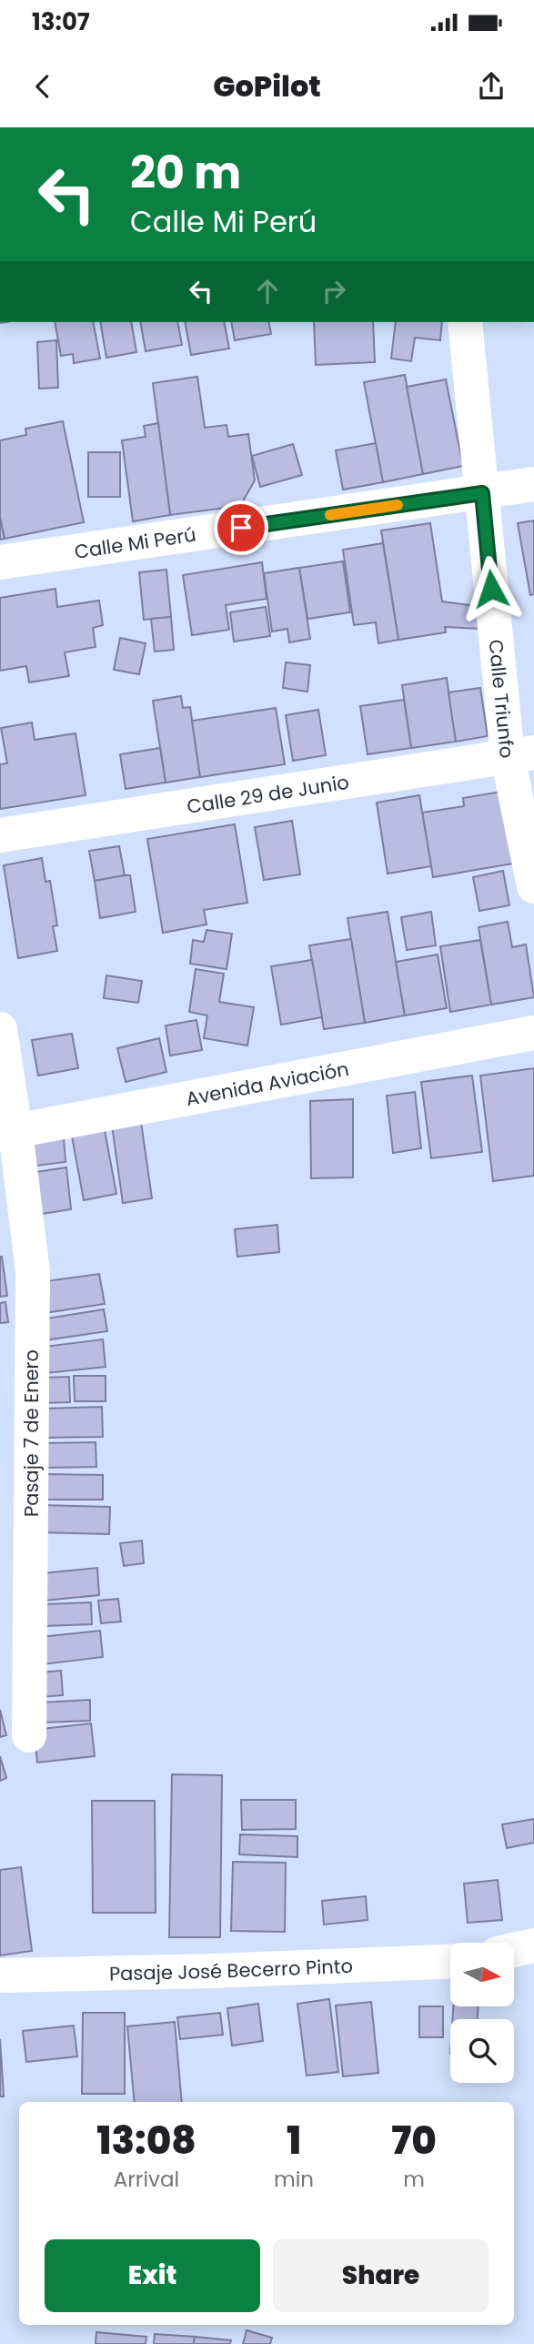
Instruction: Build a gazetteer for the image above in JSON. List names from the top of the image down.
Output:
{
  "streets": {
    "street": [
      "Calle Mi Perú",
      "Calle Triunfo",
      "Calle 29 de Junio",
      "Avenida Aviación",
      "Pasaje 7 de Enero",
      "Pasaje José Becerro Pinto"
    ]
  },
  "crossings": [
    ["Calle Mi Perú", "Calle Triunfo"],
    ["Calle Triunfo", "Calle 29 de Junio"],
    ["Avenida Aviación", "Pasaje 7 de Enero"]
  ],
  "north": "right",
  "page": {
    "status": "13:07",
    "header": "GoPilot",
    "turn": ["20 m", "Calle Mi Perú"],
    "eta": [
      "13:08",
      "Arrival",
      "1",
      "min",
      "70",
      "m"
    ],
    "buttons": ["Exit", "Share"]
  }
}
